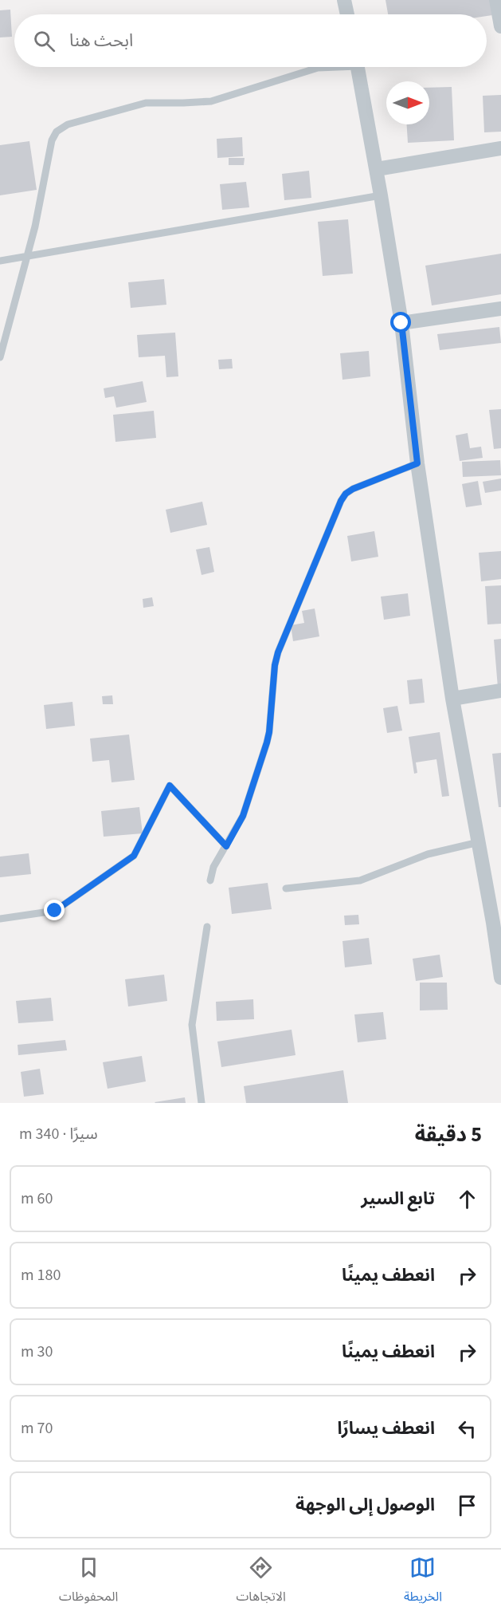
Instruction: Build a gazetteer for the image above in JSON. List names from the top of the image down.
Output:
{
  "north": "right",
  "page": {
    "search": "ابحث هنا",
    "heading": ["5 دقيقة", "سيرًا · 340 m"],
    "list": [
      ["تابع السير", "60 m"],
      ["انعطف يمينًا", "180 m"],
      ["انعطف يمينًا", "30 m"],
      ["انعطف يسارًا", "70 m"],
      "الوصول إلى الوجهة"
    ],
    "nav": ["الخريطة", "الاتجاهات", "المحفوظات"]
  }
}
